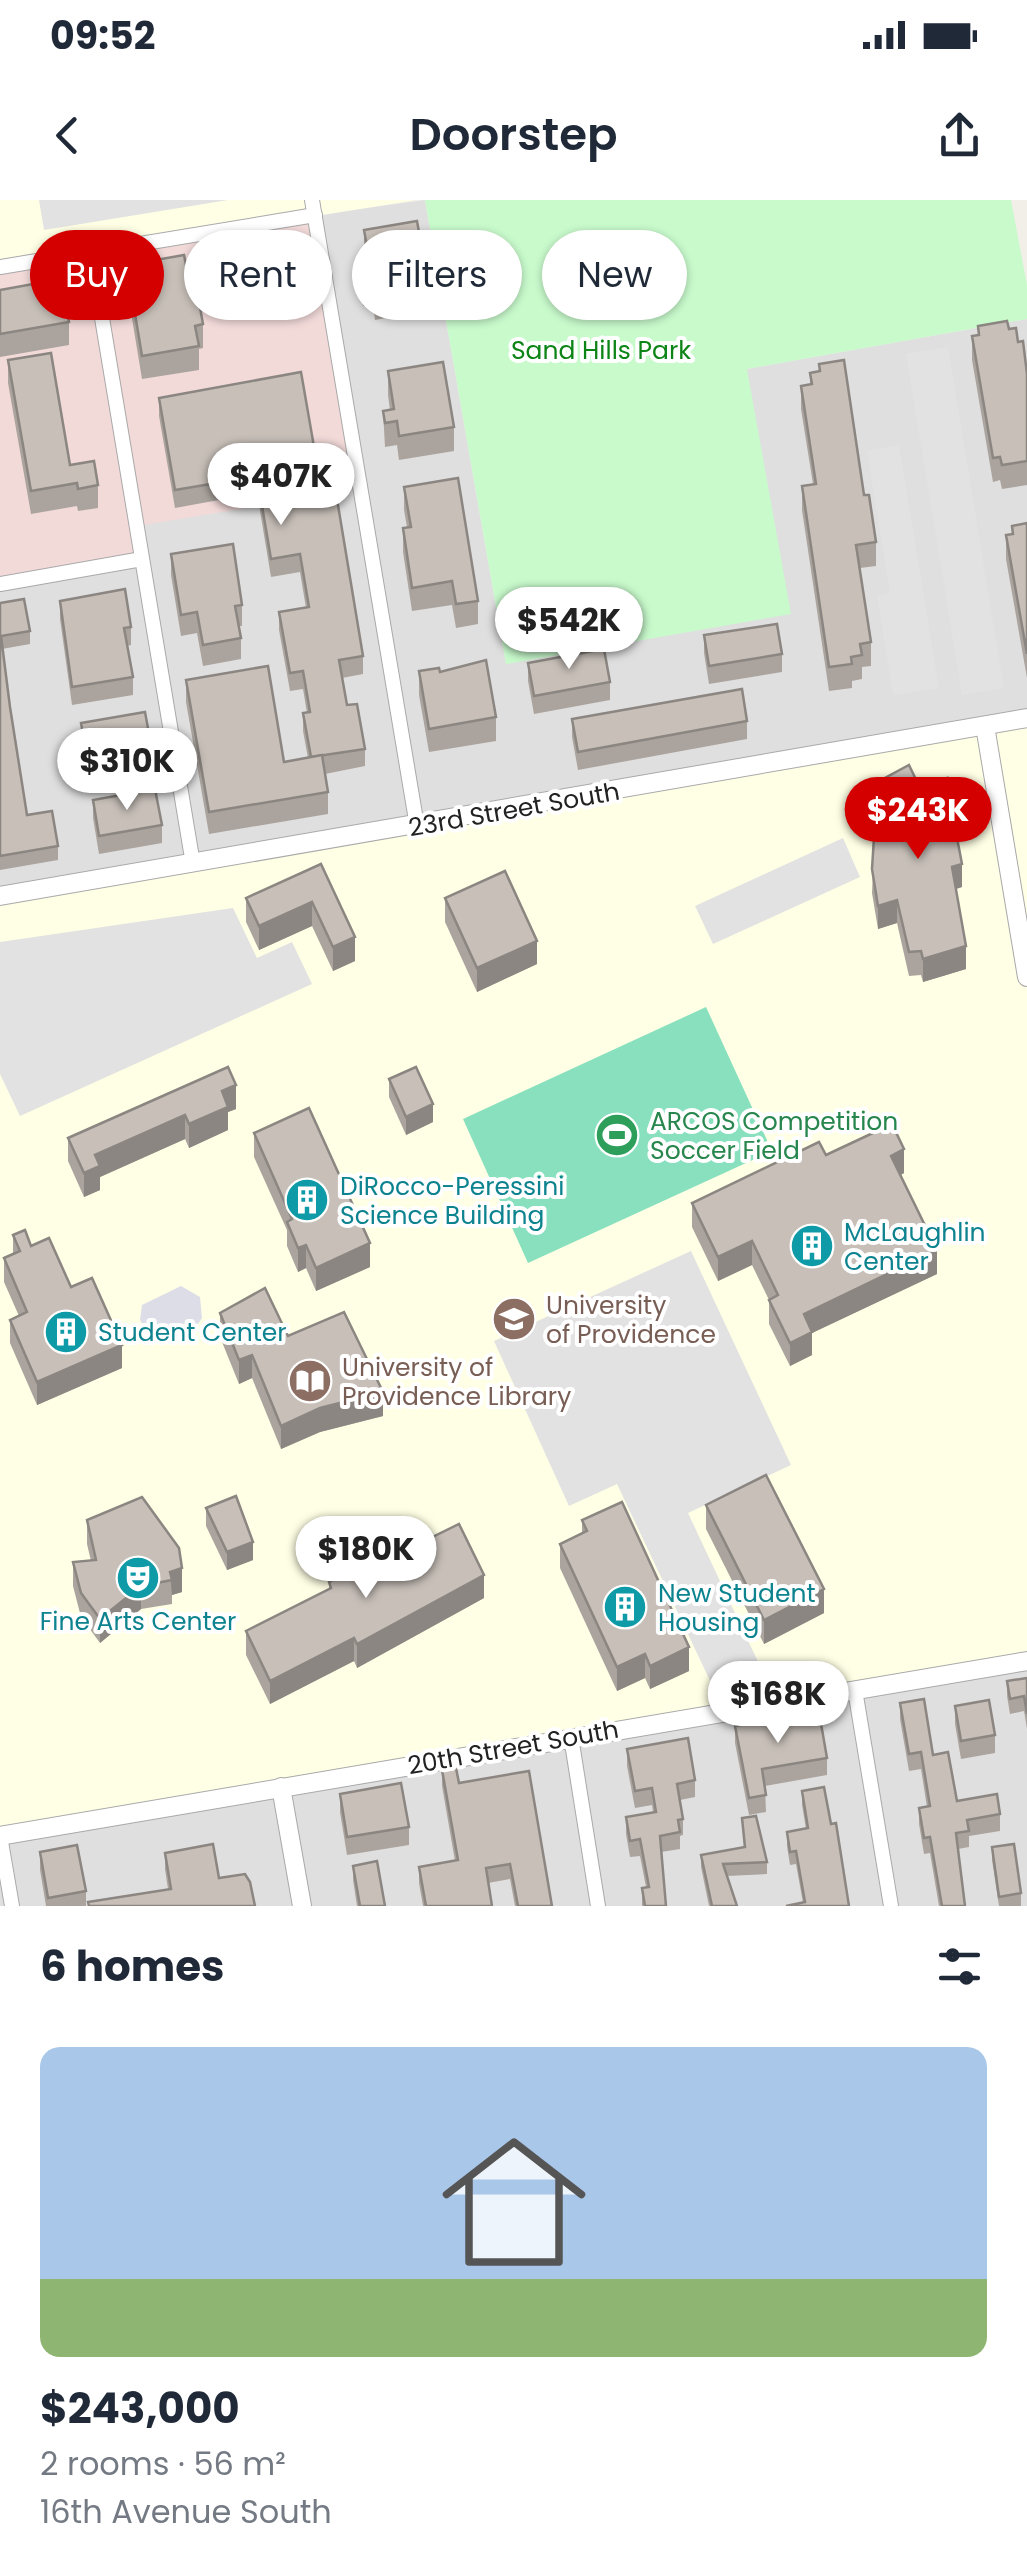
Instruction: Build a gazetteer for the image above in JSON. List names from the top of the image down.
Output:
{
  "streets": {
    "street": ["23rd Street South", "20th Street South"]
  },
  "parks": ["Sand Hills Park"],
  "places": {
    "sports": ["ARCOS Competition Soccer Field"],
    "building": [
      "DiRocco-Peressini Science Building",
      "McLaughlin Center",
      "Student Center",
      "New Student Housing"
    ],
    "school or university": ["University of Providence"],
    "library": ["University of Providence Library"],
    "theatre": ["Fine Arts Center"]
  },
  "page": {
    "status": "09:52",
    "header": "Doorstep",
    "chip": [
      "Buy",
      "Rent",
      "Filters",
      "New"
    ],
    "price": [
      "$407K",
      "$542K",
      "$310K",
      "$243K",
      "$180K",
      "$168K"
    ],
    "heading": "6 homes",
    "list": [
      {
        "name": "$243,000",
        "note": "2 rooms · 56 m² · 16th Avenue South"
      }
    ]
  }
}
